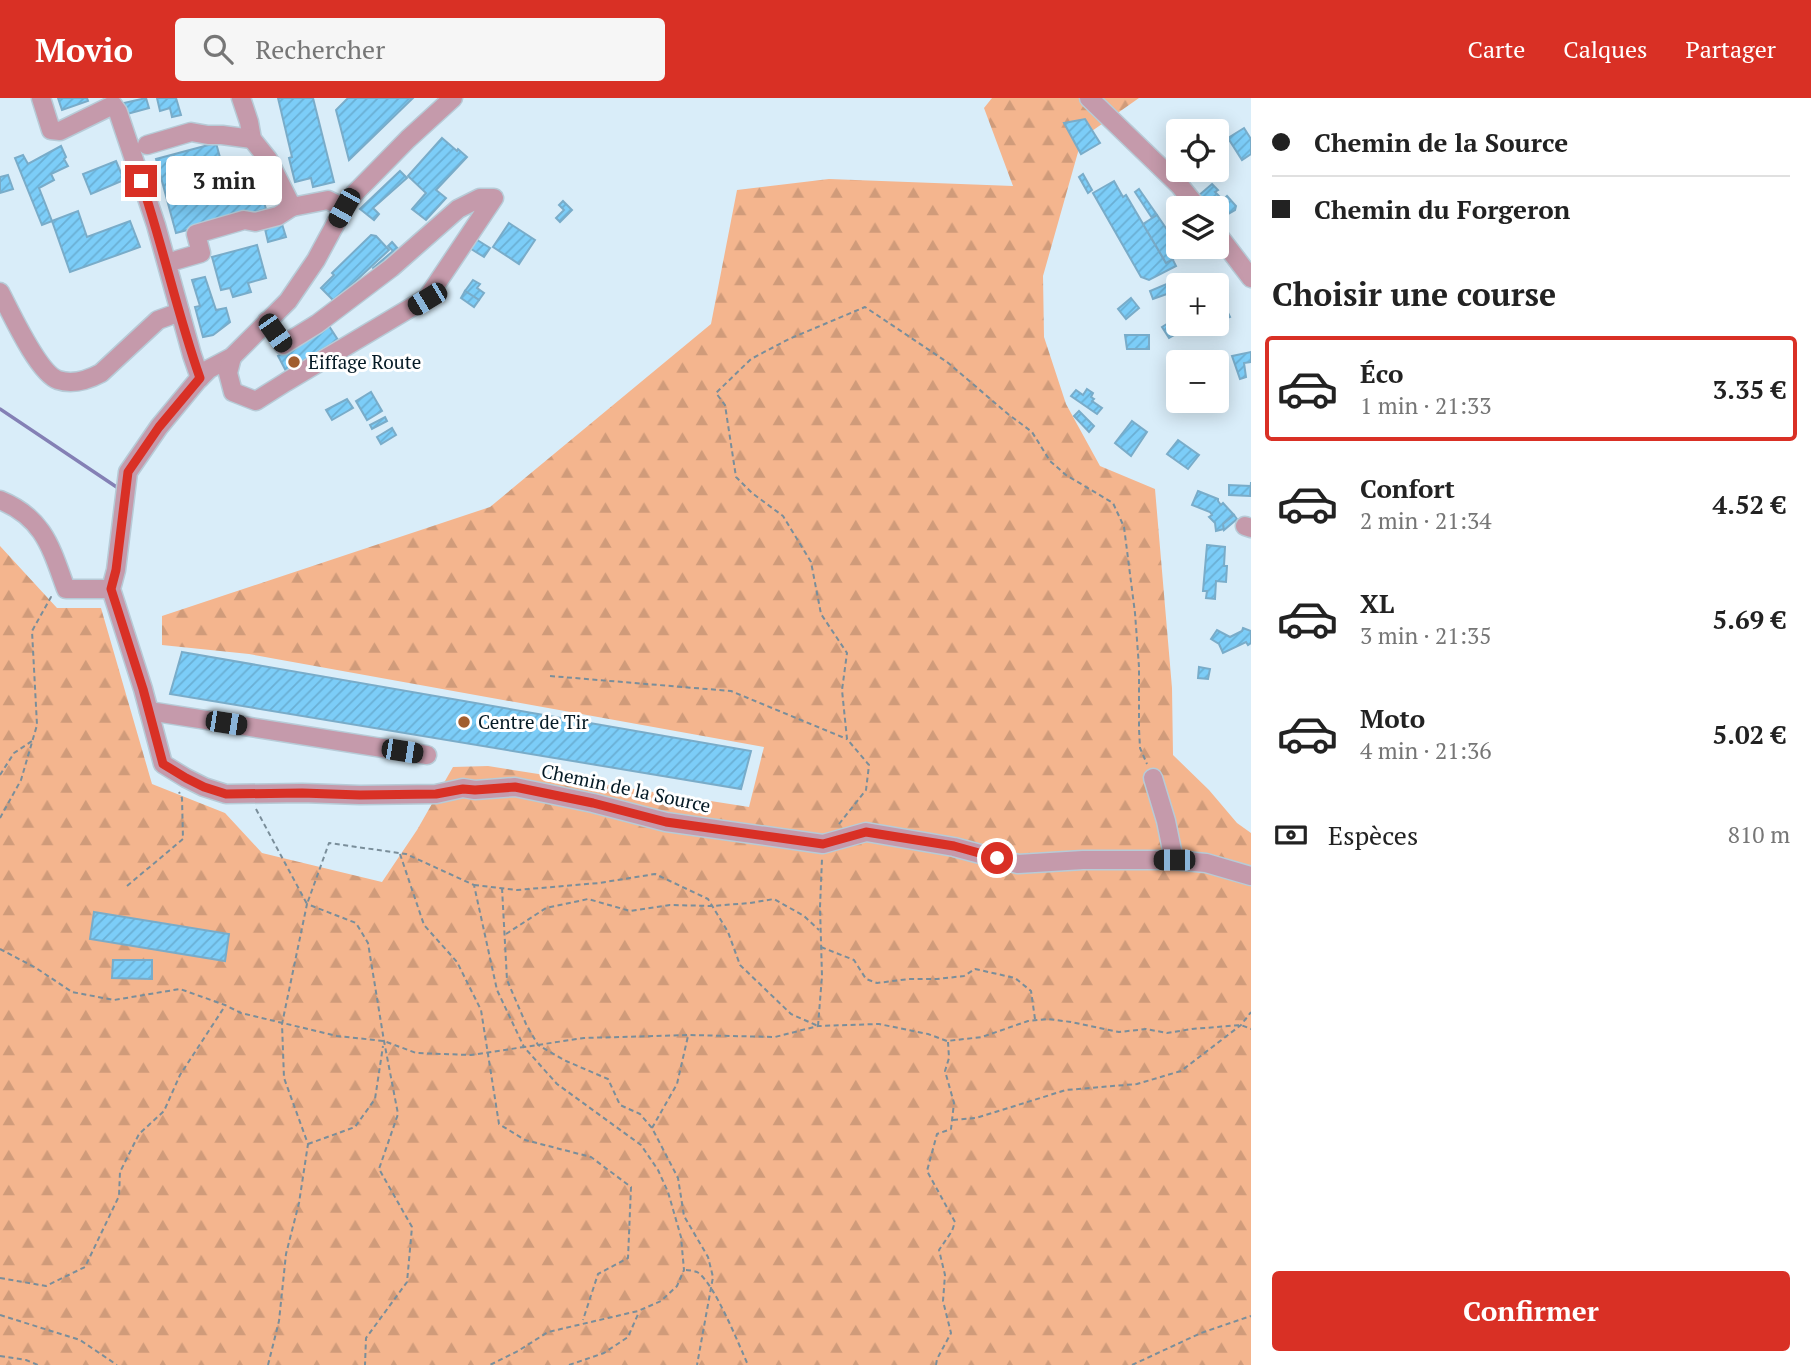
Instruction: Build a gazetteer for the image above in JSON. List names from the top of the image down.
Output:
{
  "streets": {
    "street": ["Chemin de la Source"]
  },
  "places": ["Eiffage Route", "Centre de Tir"],
  "page": {
    "header": "Movio",
    "search": "Rechercher",
    "nav": ["Carte", "Calques", "Partager"],
    "banner": ["Chemin de la Source", "Chemin du Forgeron"],
    "map_buttons": ["+", "−"],
    "bubble": "3 min",
    "heading": "Choisir une course",
    "list": [
      {
        "name": "Éco",
        "note": "1 min · 21:33",
        "value": "3.35 €"
      },
      {
        "name": "Confort",
        "note": "2 min · 21:34",
        "value": "4.52 €"
      },
      {
        "name": "XL",
        "note": "3 min · 21:35",
        "value": "5.69 €"
      },
      {
        "name": "Moto",
        "note": "4 min · 21:36",
        "value": "5.02 €"
      }
    ],
    "pay": ["Espèces", "810 m"],
    "buttons": "Confirmer"
  }
}
